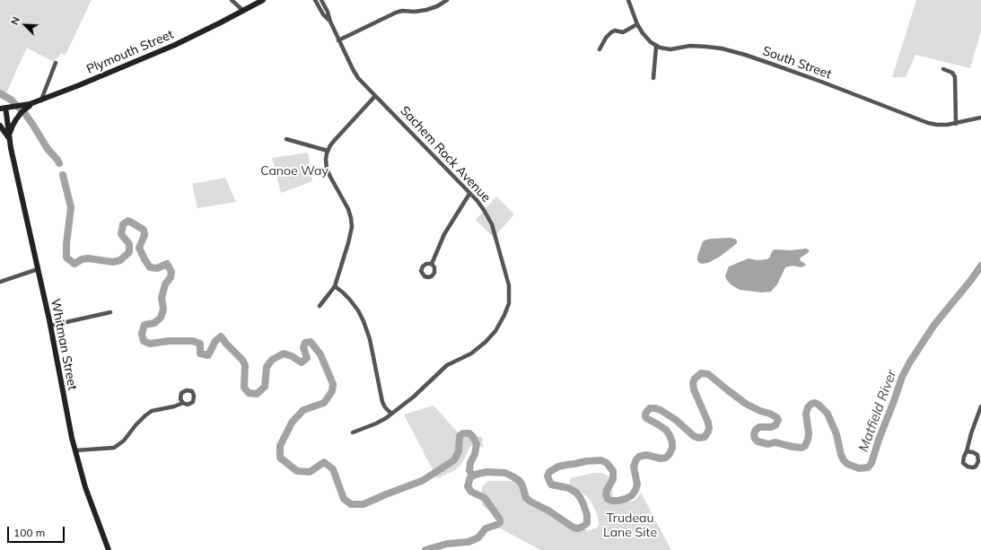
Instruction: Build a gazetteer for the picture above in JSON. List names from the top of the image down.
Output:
{
  "streets": {
    "main road": ["Plymouth Street", "Whitman Street"],
    "street": ["South Street", "Sachem Rock Avenue"]
  },
  "crossings": [
    ["Plymouth Street", "Whitman Street"]
  ],
  "water": ["Matfield River"],
  "parks": ["Canoe Way", "Trudeau Lane Site"],
  "scale_bar": "100 m",
  "north": "top left"
}
